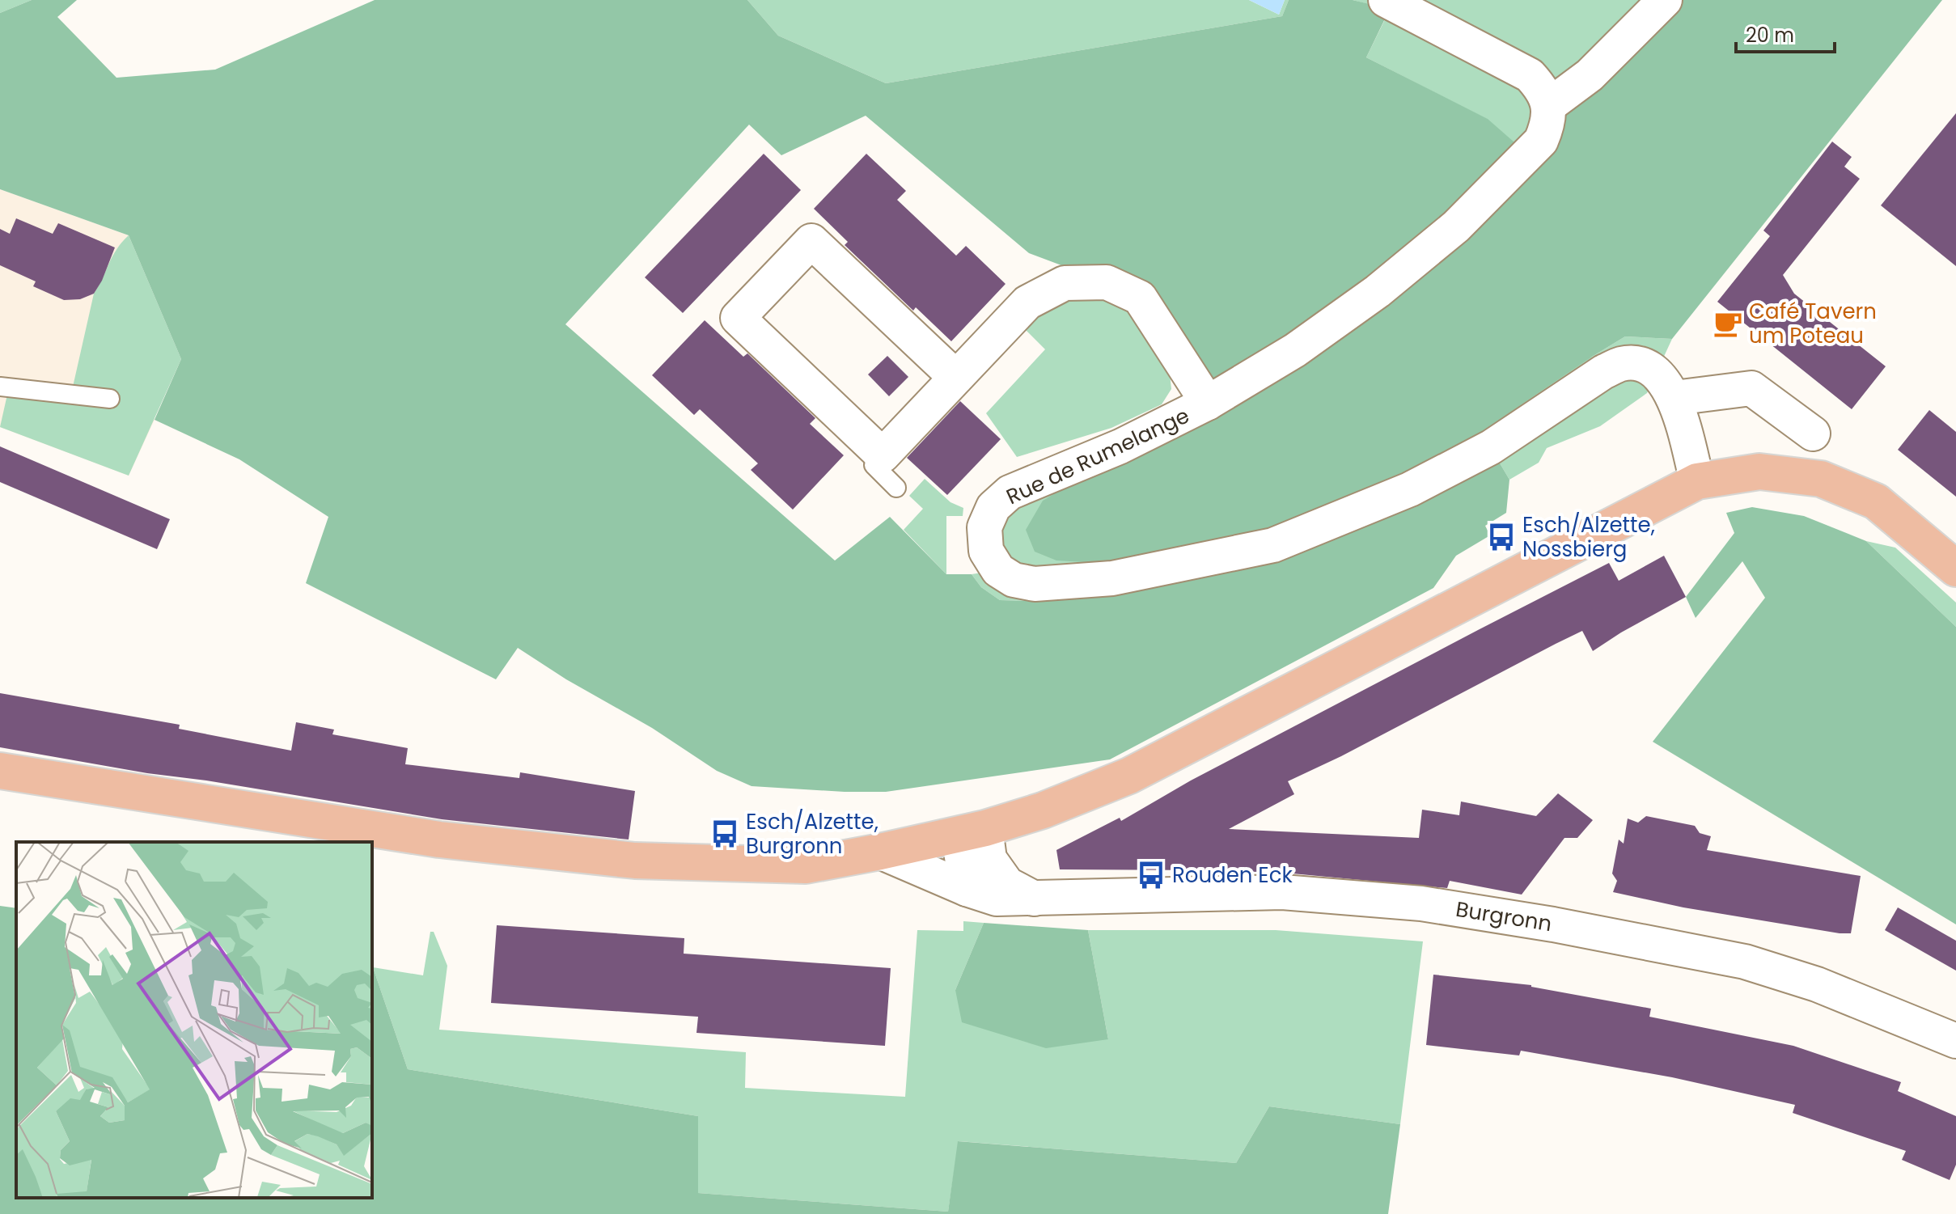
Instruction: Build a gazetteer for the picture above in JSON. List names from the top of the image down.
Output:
{
  "streets": {
    "street": ["Rue de Rumelange", "Burgronn"]
  },
  "places": {
    "cafe": ["Café Tavern um Poteau"],
    "bus stop": ["Esch/Alzette, Nossbierg", "Esch/Alzette, Burgronn", "Rouden Eck"]
  },
  "scale_bar": "20 m"
}
